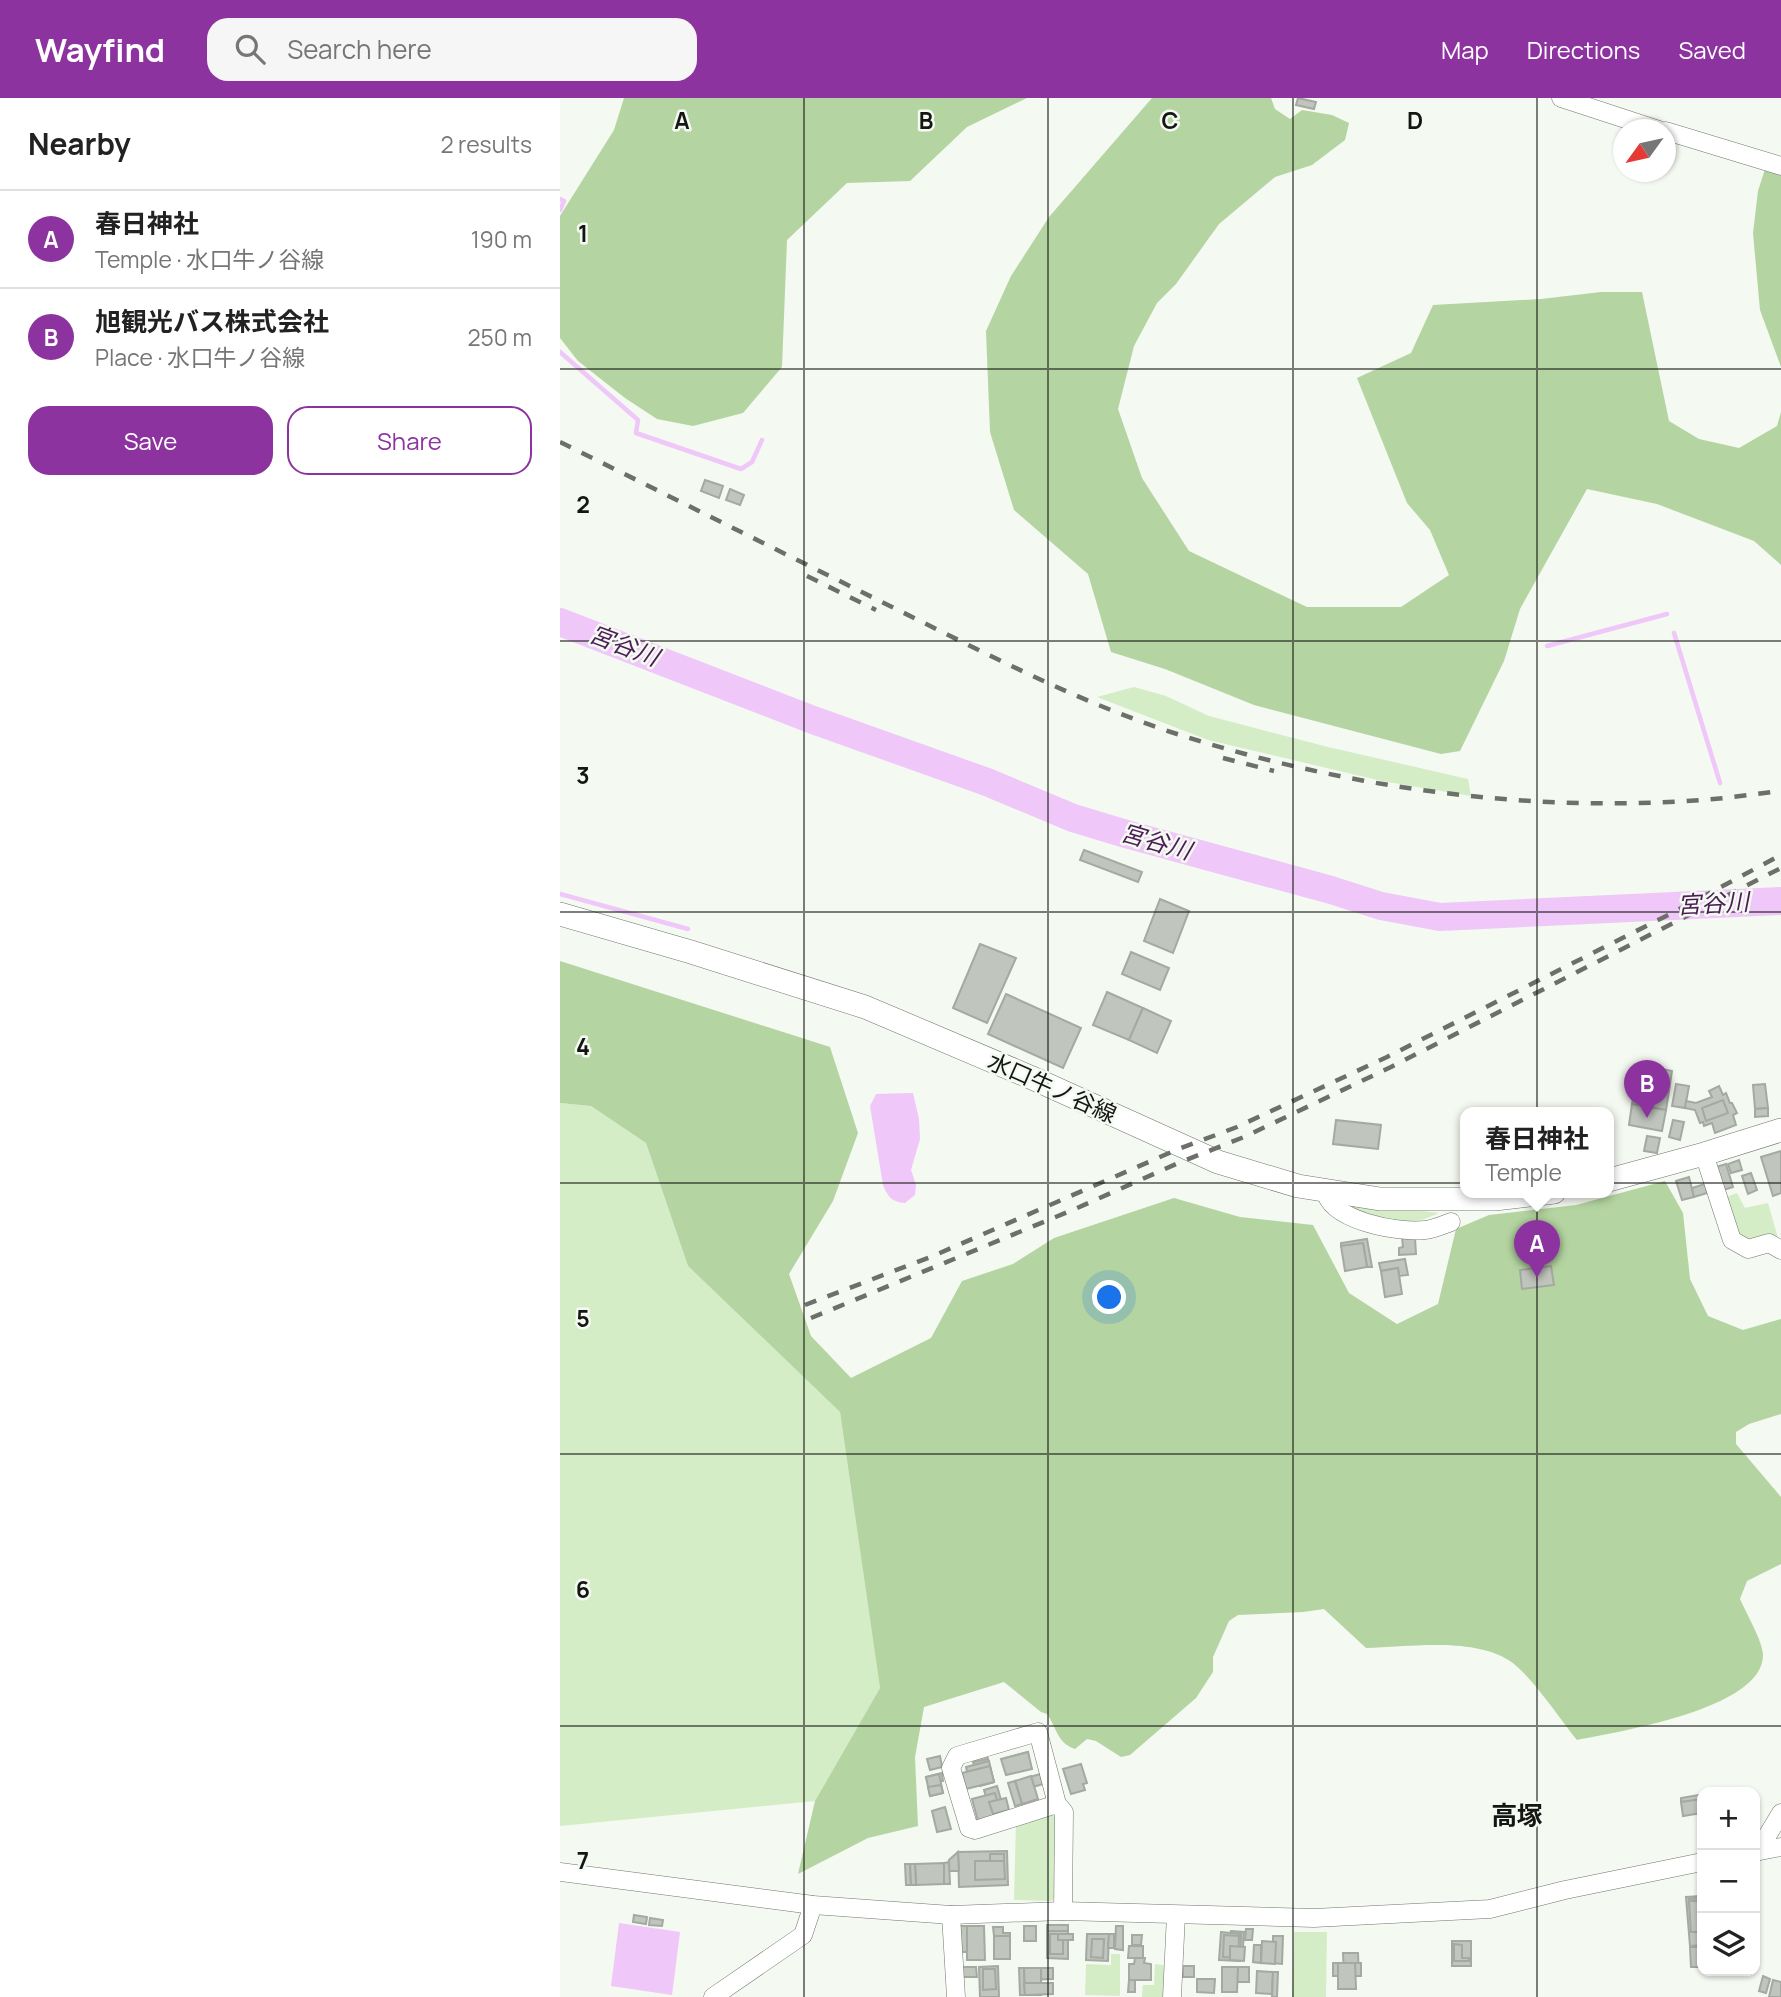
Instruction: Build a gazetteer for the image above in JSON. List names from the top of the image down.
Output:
{
  "streets": {
    "main road": ["水口牛ノ谷線"]
  },
  "districts": ["高塚"],
  "water": ["宮谷川"],
  "north": "bottom left",
  "page": {
    "header": "Wayfind",
    "search": "Search here",
    "nav": ["Map", "Directions", "Saved"],
    "heading": ["Nearby", "2 results"],
    "list": [
      {
        "mark": "A",
        "name": "春日神社",
        "note": "Temple · 水口牛ノ谷線",
        "value": "190 m"
      },
      {
        "mark": "B",
        "name": "旭観光バス株式会社",
        "note": "Place · 水口牛ノ谷線",
        "value": "250 m"
      }
    ],
    "buttons": ["Save", "Share"],
    "pins": ["B", "A"],
    "popup": ["春日神社", "Temple"],
    "map_buttons": ["+", "−"]
  },
  "grid": {
    "columns": [
      "A",
      "B",
      "C",
      "D"
    ],
    "rows": [
      "1",
      "2",
      "3",
      "4",
      "5",
      "6",
      "7"
    ]
  }
}
